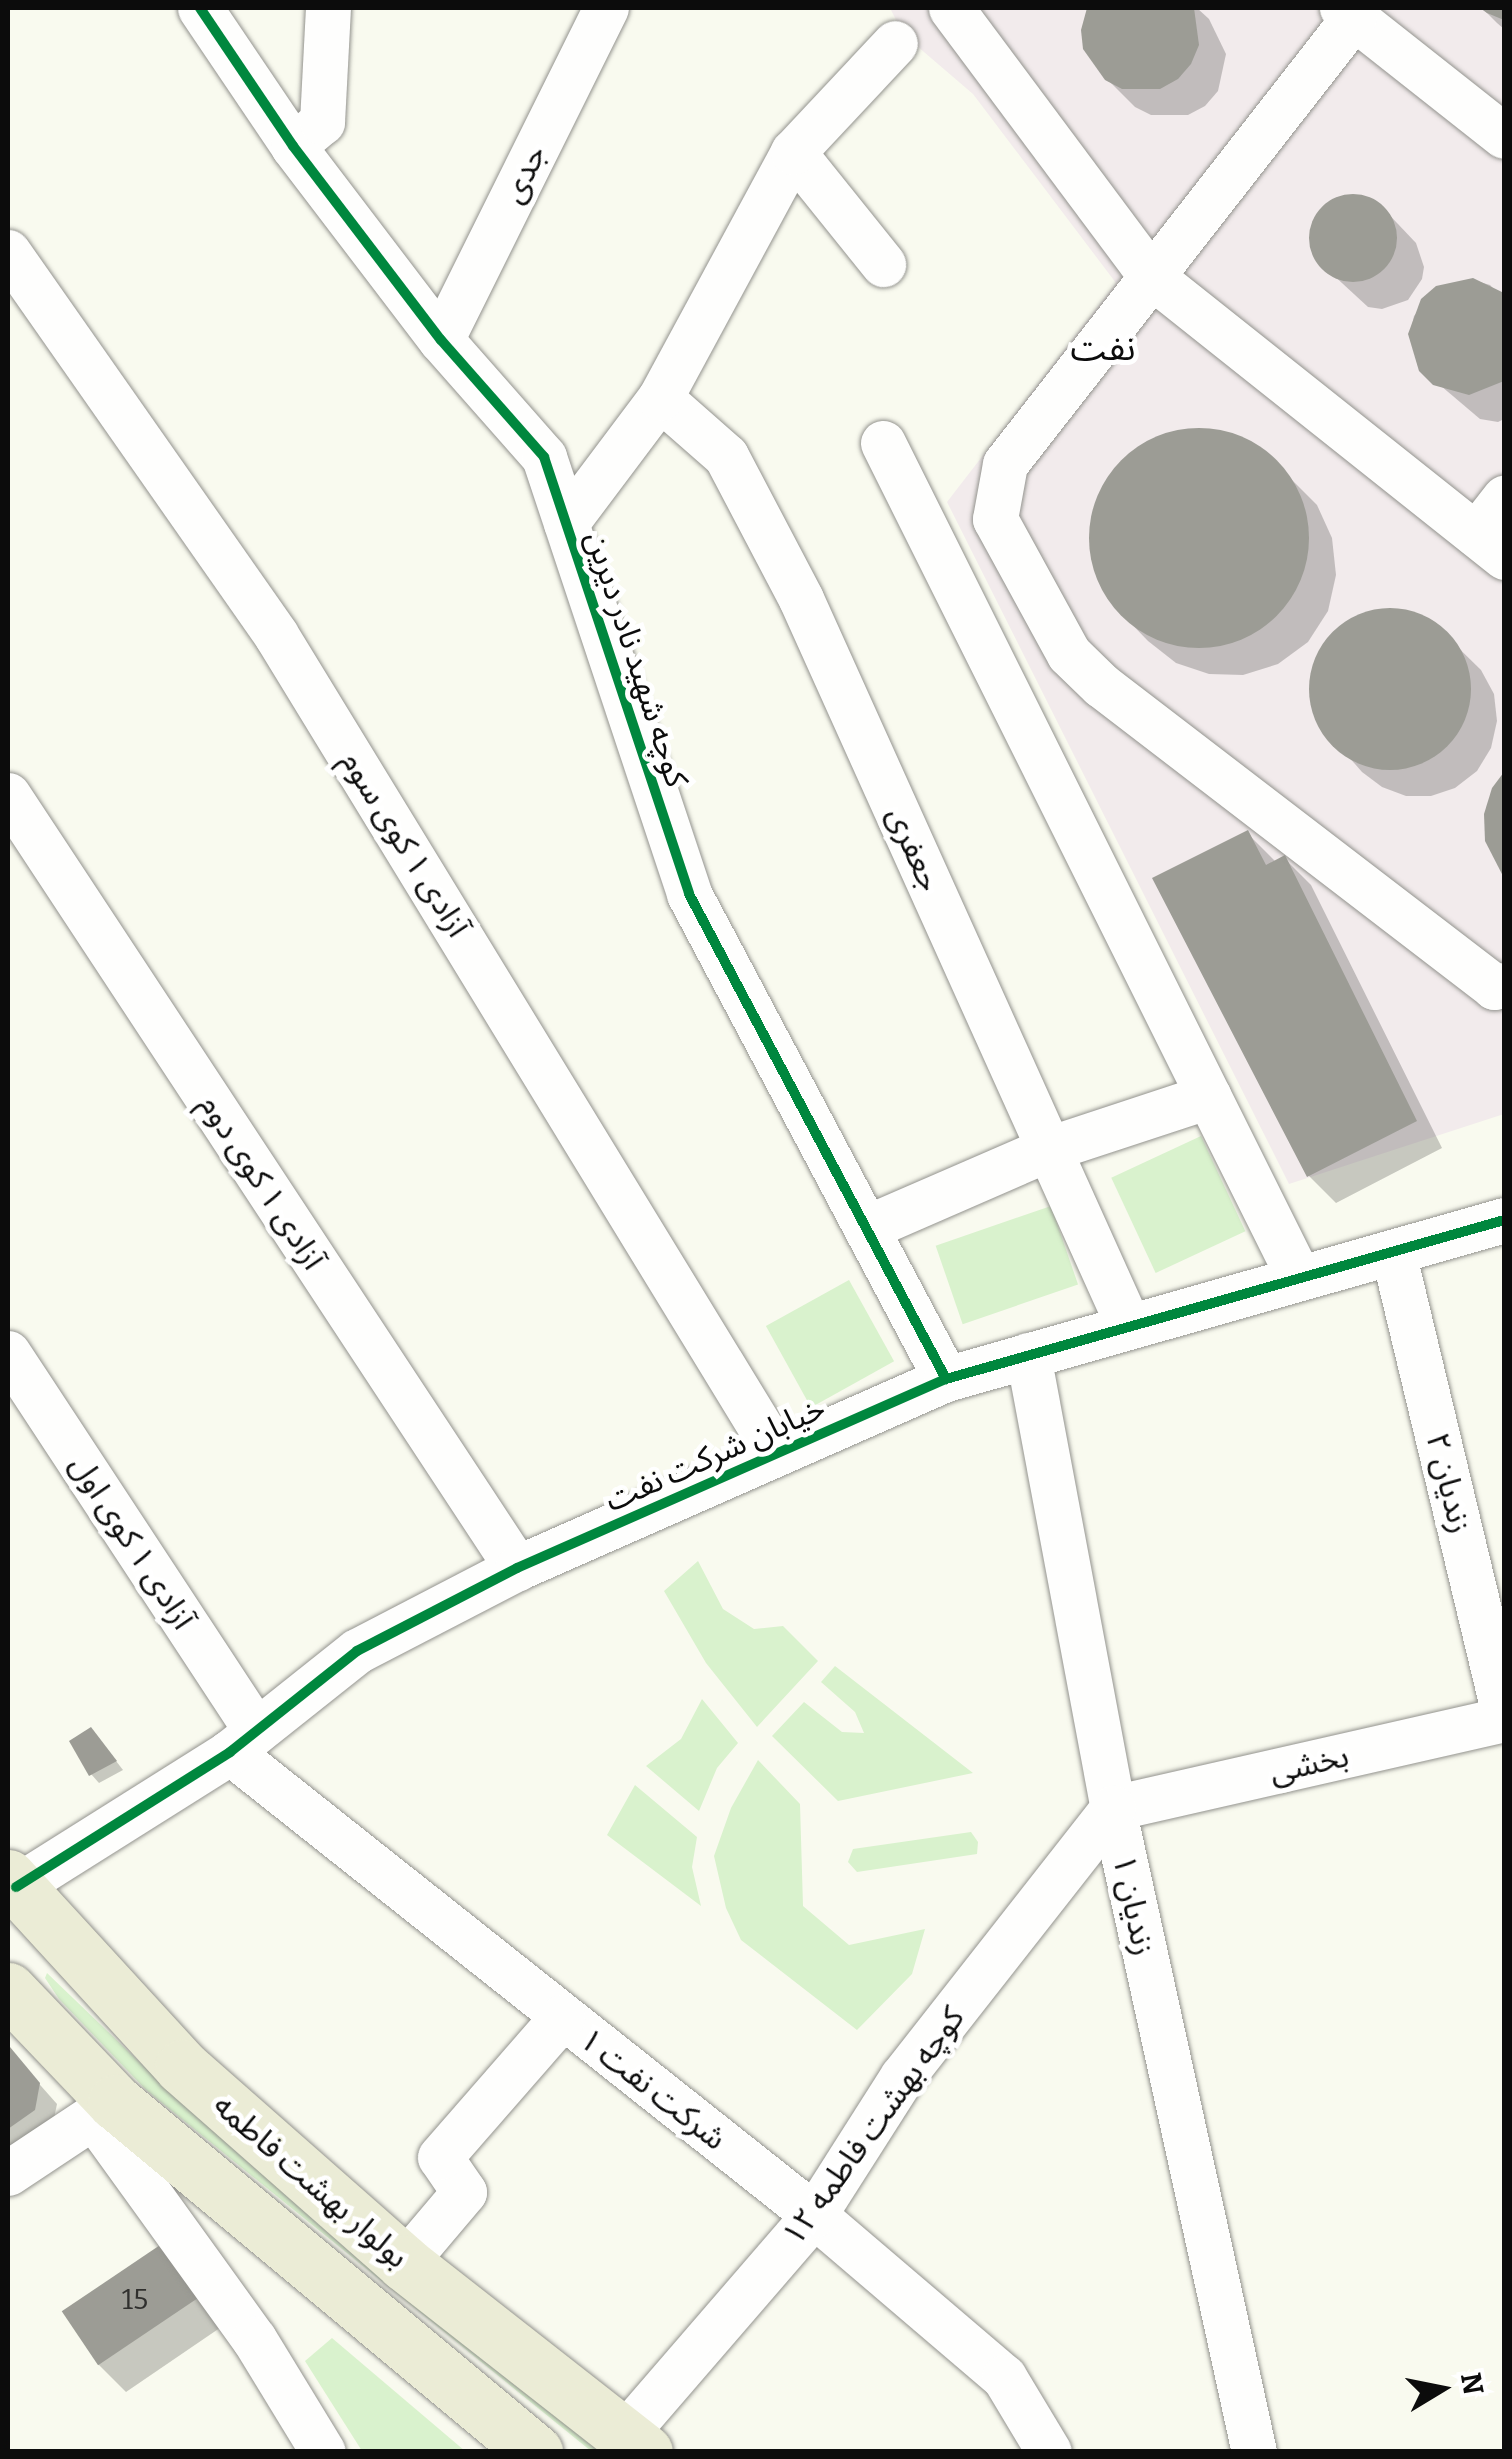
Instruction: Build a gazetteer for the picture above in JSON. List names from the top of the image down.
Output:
{
  "streets": {
    "main road": ["بولوار بهشت فاطمه"],
    "street": [
      "جدی",
      "کوچه شهید نادر دیرین",
      "آزادی ۱ کوی سوم",
      "جعفری",
      "آزادی ۱ کوی دوم",
      "خیابان شرکت نفت",
      "زندیان ۲",
      "آزادی ۱ کوی اول",
      "بخشی",
      "زندیان ۱",
      "شرکت نفت ۱",
      "کوچه بهشت فاطمه ۱۲"
    ]
  },
  "crossings": [
    ["جدی", "کوچه شهید نادر دیرین"],
    ["کوچه شهید نادر دیرین", "خیابان شرکت نفت"],
    ["آزادی ۱ کوی سوم", "خیابان شرکت نفت"],
    ["جعفری", "خیابان شرکت نفت"],
    ["آزادی ۱ کوی دوم", "خیابان شرکت نفت"],
    ["خیابان شرکت نفت", "زندیان ۲"],
    ["خیابان شرکت نفت", "آزادی ۱ کوی اول"],
    ["خیابان شرکت نفت", "زندیان ۱"],
    ["خیابان شرکت نفت", "شرکت نفت ۱"],
    ["خیابان شرکت نفت", "بولوار بهشت فاطمه"],
    ["زندیان ۲", "بخشی"],
    ["آزادی ۱ کوی اول", "شرکت نفت ۱"],
    ["بخشی", "زندیان ۱"],
    ["بخشی", "کوچه بهشت فاطمه ۱۲"],
    ["زندیان ۱", "کوچه بهشت فاطمه ۱۲"],
    ["شرکت نفت ۱", "کوچه بهشت فاطمه ۱۲"],
    ["کوچه بهشت فاطمه ۱۲", "بولوار بهشت فاطمه"]
  ],
  "districts": ["نفت"],
  "house_numbers": ["15"],
  "north": "right"
}
